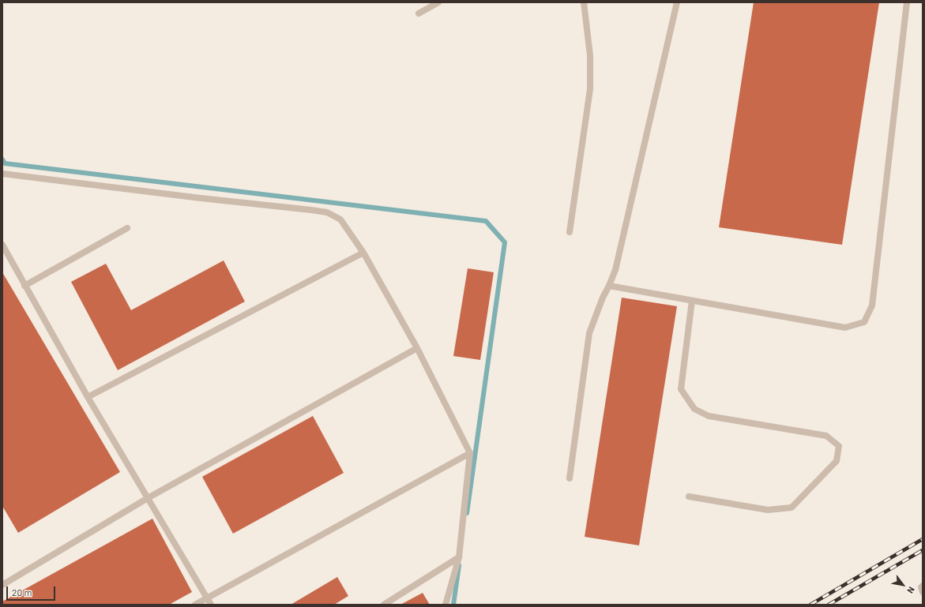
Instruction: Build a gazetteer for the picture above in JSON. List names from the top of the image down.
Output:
{
  "scale_bar": "20 m",
  "north": "bottom right"
}
